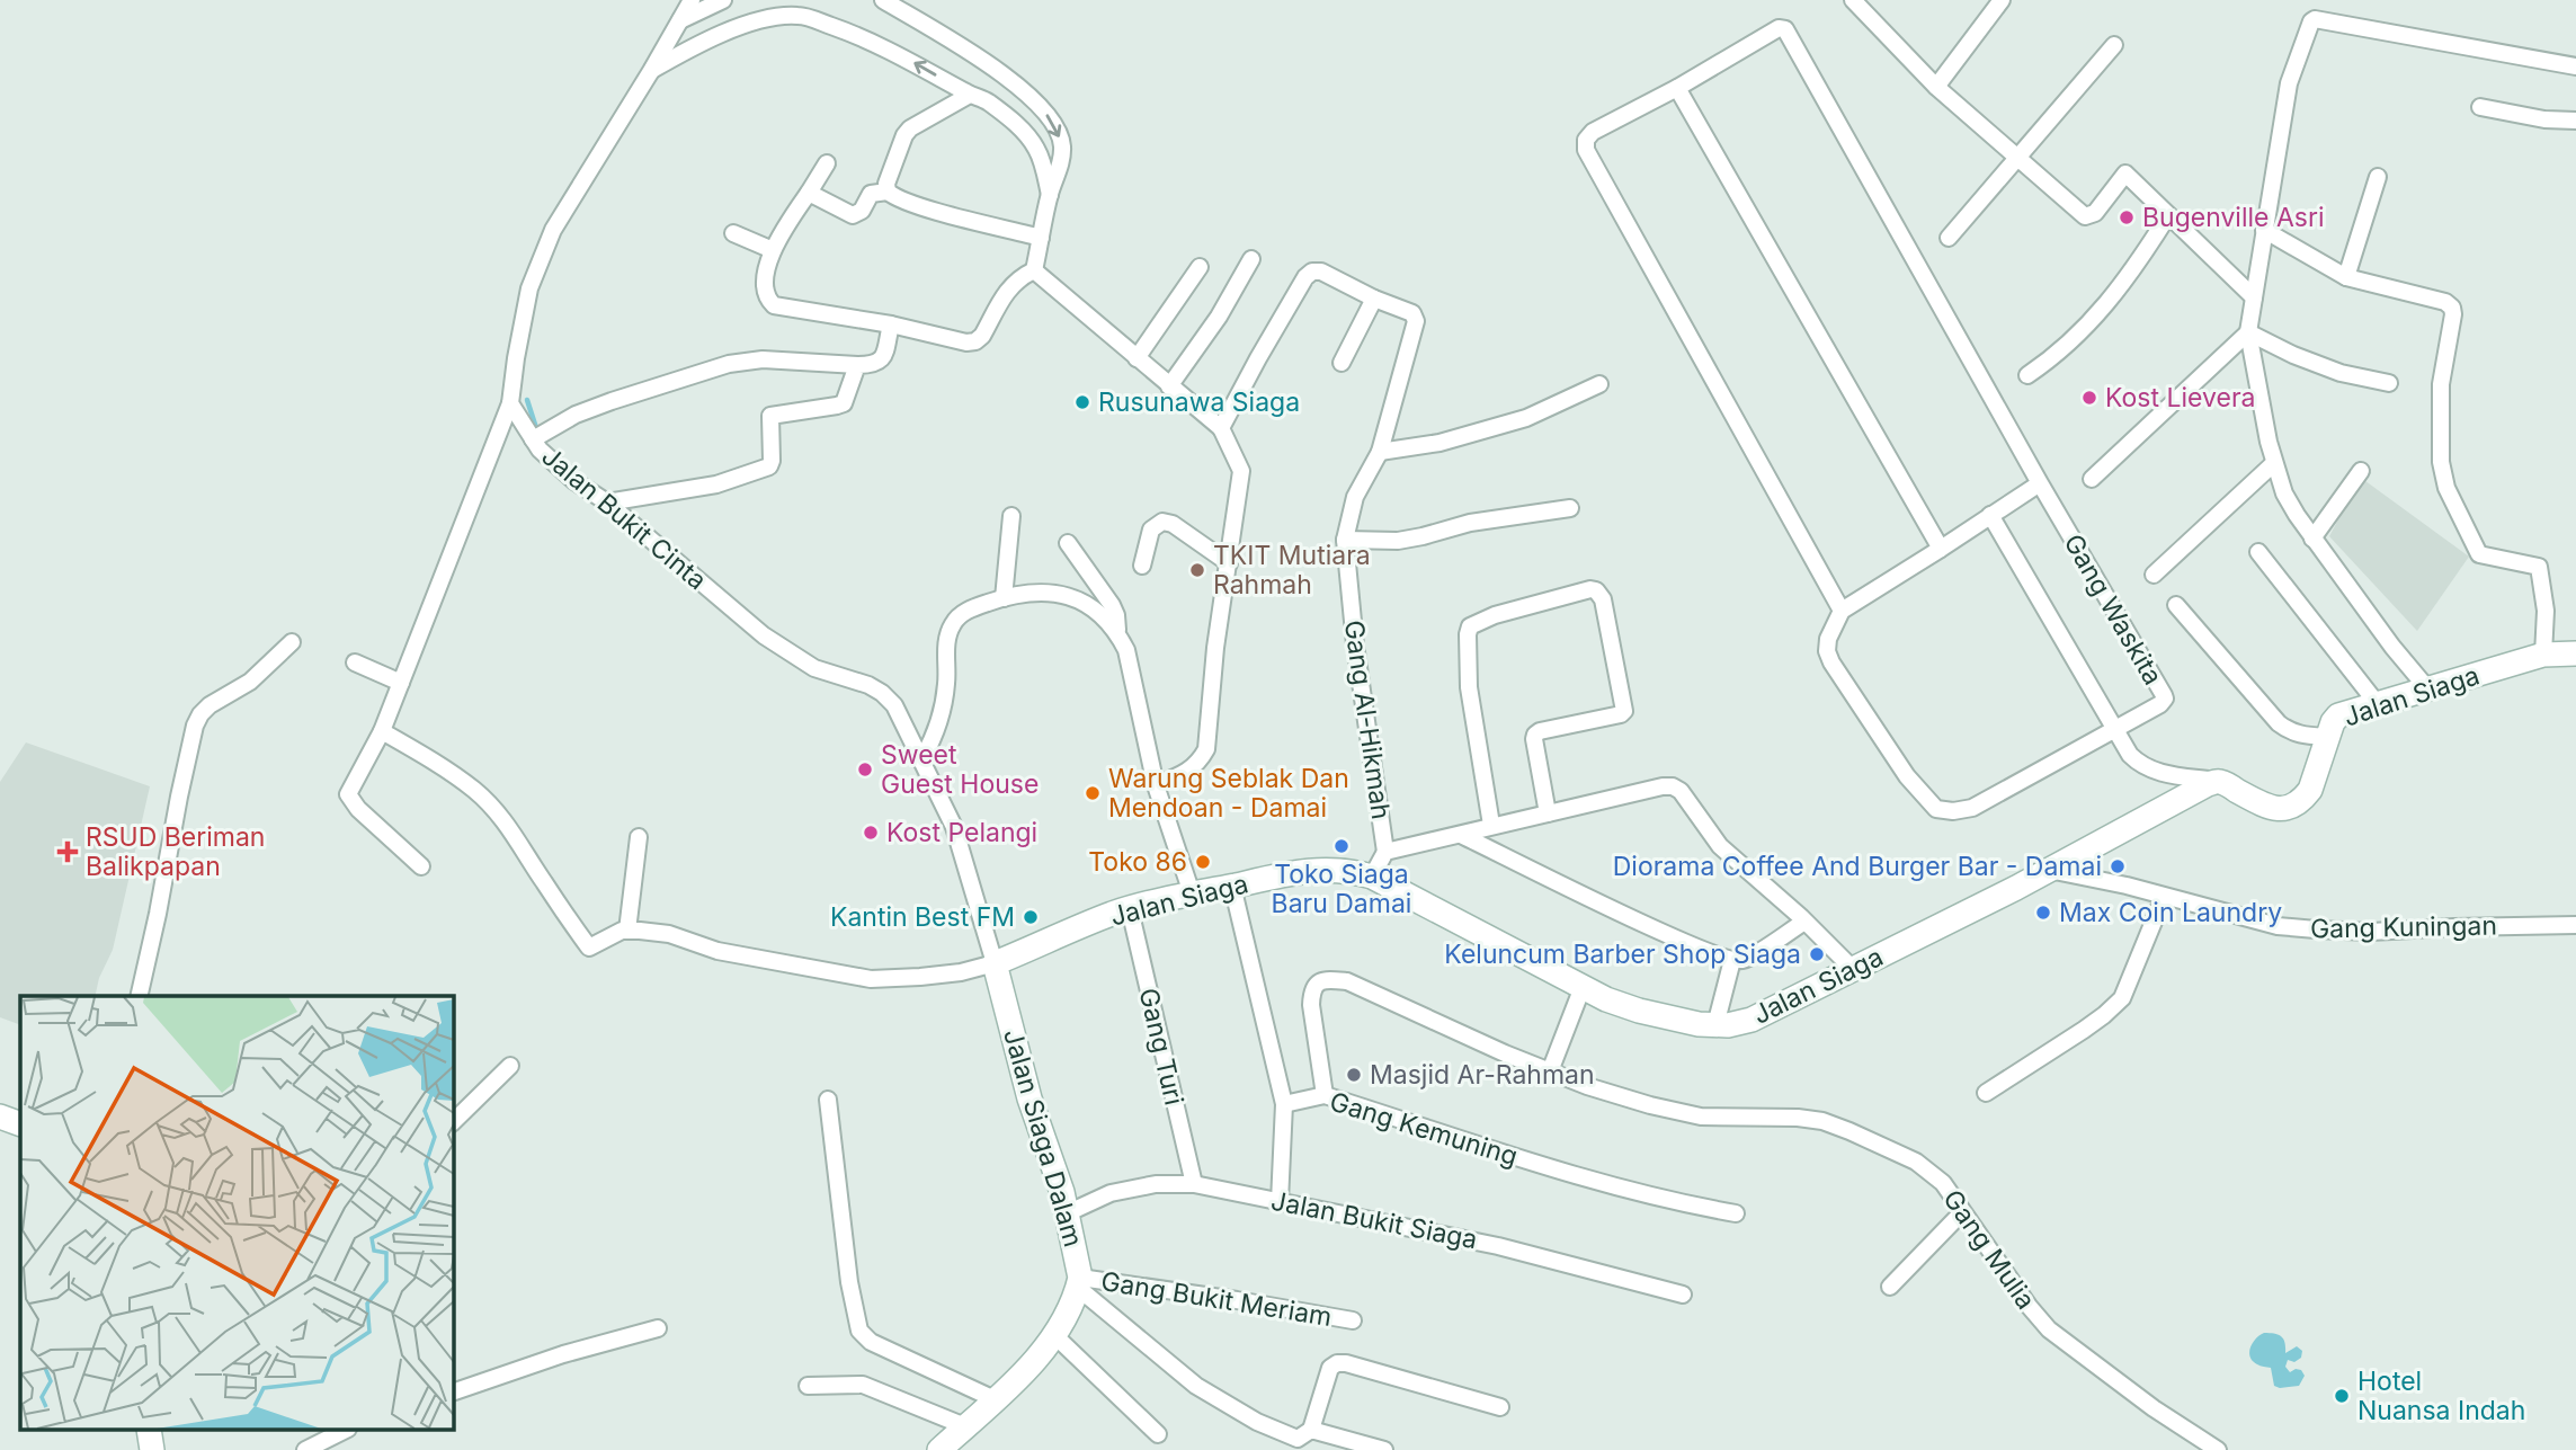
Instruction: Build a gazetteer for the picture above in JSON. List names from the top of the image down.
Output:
{
  "streets": {
    "street": [
      "Jalan Bukit Cinta",
      "Gang Waskita",
      "Jalan Siaga",
      "Gang Al-Hikmah",
      "Gang Kuningan",
      "Gang Turi",
      "Gang Kemuning",
      "Jalan Siaga Dalam",
      "Jalan Bukit Siaga",
      "Gang Mulia",
      "Gang Bukit Meriam"
    ]
  },
  "crossings": [
    ["Jalan Bukit Cinta", "Jalan Siaga"],
    ["Jalan Bukit Cinta", "Jalan Siaga Dalam"],
    ["Jalan Siaga", "Gang Kuningan"],
    ["Jalan Siaga", "Gang Turi"],
    ["Jalan Siaga", "Jalan Siaga Dalam"],
    ["Gang Turi", "Jalan Bukit Siaga"],
    ["Gang Kemuning", "Gang Mulia"],
    ["Jalan Siaga Dalam", "Jalan Bukit Siaga"],
    ["Jalan Siaga Dalam", "Gang Bukit Meriam"]
  ],
  "places": {
    "other": [
      "Bugenville Asri",
      "Kost Lievera",
      "Rusunawa Siaga",
      "TKIT Mutiara Rahmah",
      "Sweet Guest House",
      "Warung Seblak Dan Mendoan - Damai",
      "Kost Pelangi",
      "Toko Siaga Baru Damai",
      "Toko 86",
      "Diorama Coffee And Burger Bar - Damai",
      "Max Coin Laundry",
      "Kantin Best FM",
      "Keluncum Barber Shop Siaga",
      "Masjid Ar-Rahman",
      "Hotel Nuansa Indah"
    ],
    "health": ["RSUD Beriman Balikpapan"]
  }
}
